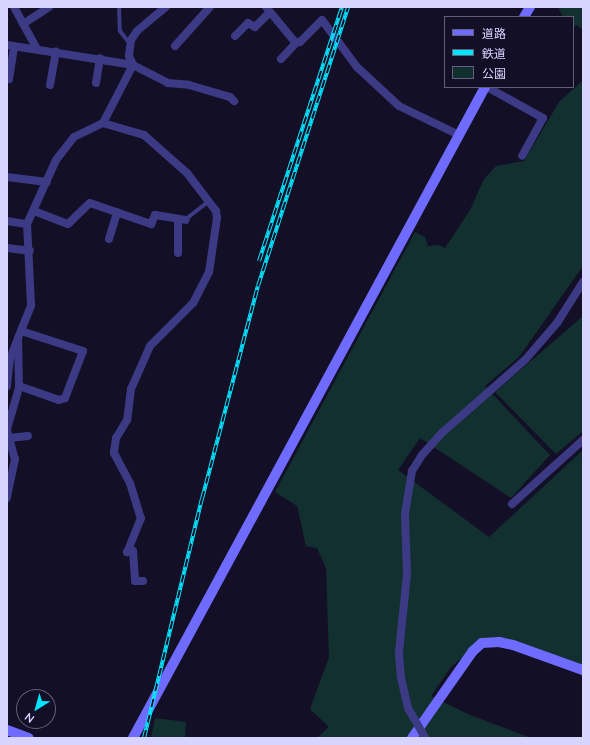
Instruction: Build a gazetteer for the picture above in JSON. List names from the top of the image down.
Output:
{
  "legend": ["道路", "鉄道", "公園"],
  "north": "bottom left"
}
